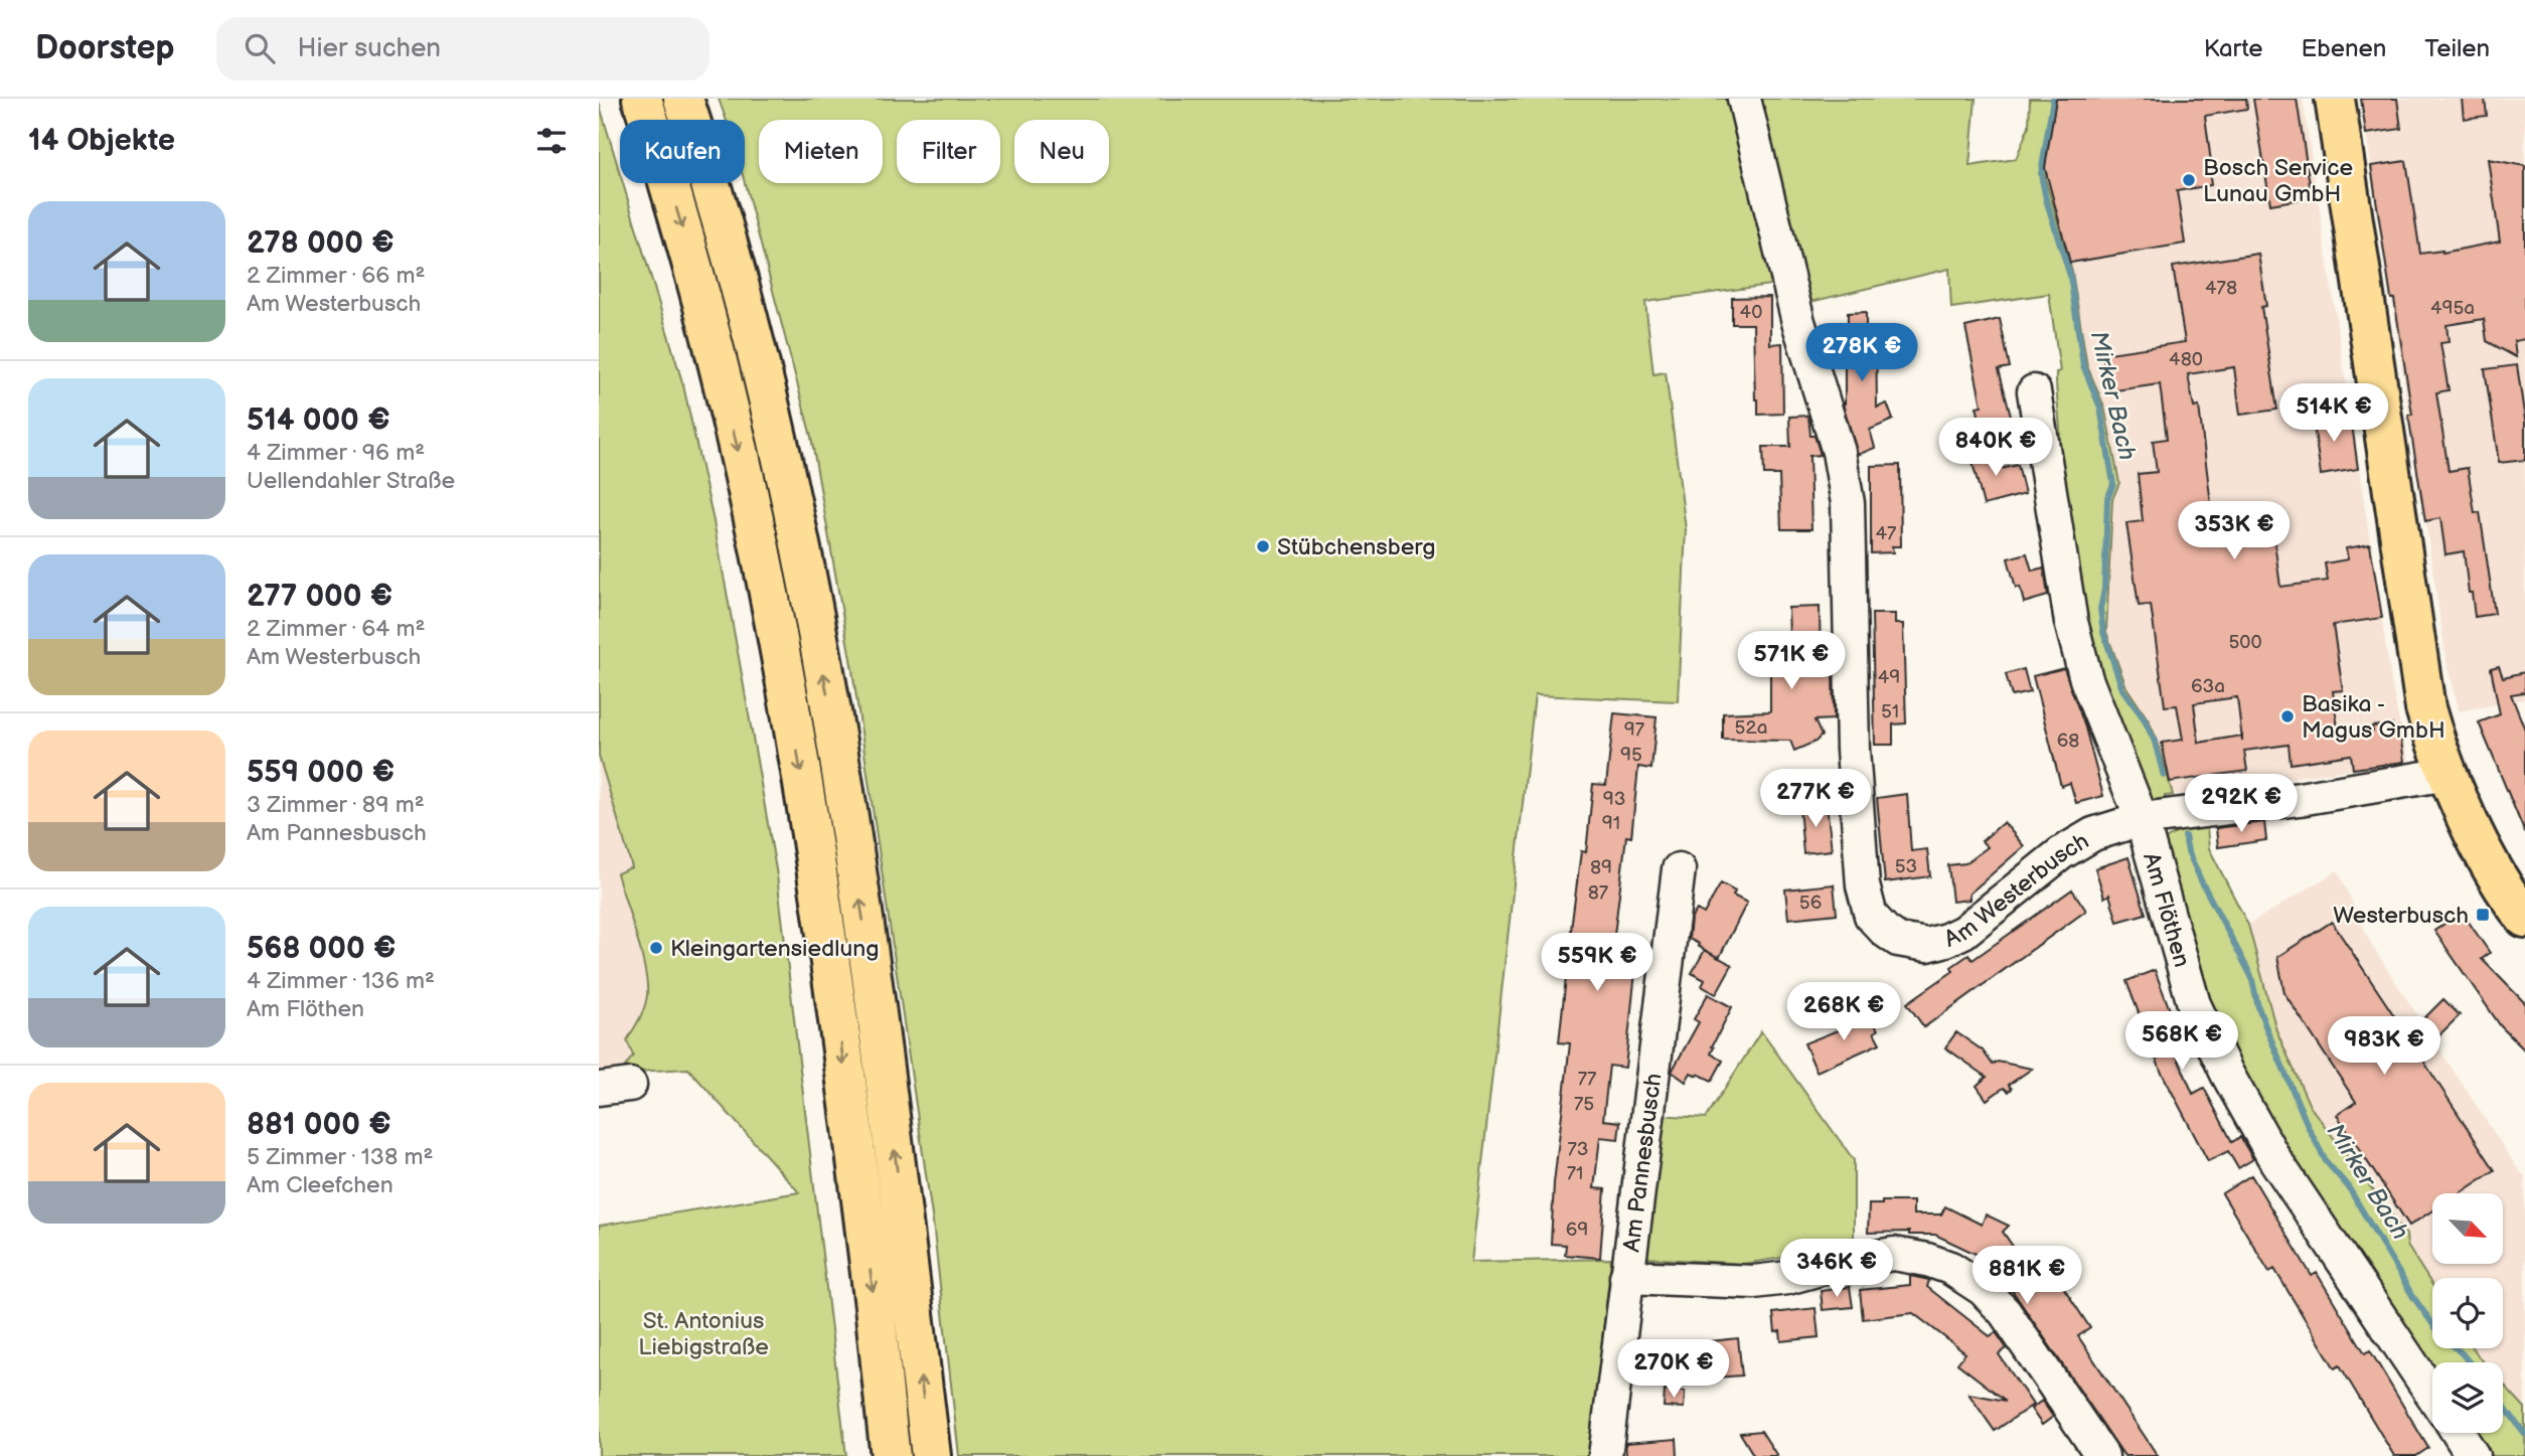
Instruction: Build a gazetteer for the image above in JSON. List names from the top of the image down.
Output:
{
  "streets": {
    "street": ["Am Westerbusch", "Am Flöthen", "Am Pannesbusch"]
  },
  "crossings": [
    ["Am Westerbusch", "Am Flöthen"]
  ],
  "water": ["Mirker Bach"],
  "parks": ["St. Antonius Liebigstraße"],
  "places": {
    "other": [
      "Bosch Service Lunau GmbH",
      "Stübchensberg",
      "Basika - Magus GmbH",
      "Kleingartensiedlung"
    ],
    "transit": ["Westerbusch"]
  },
  "house_numbers": [
    "478",
    "495a",
    "40",
    "480",
    "47",
    "500",
    "49",
    "63a",
    "51",
    "52a",
    "97",
    "68",
    "95",
    "93",
    "91",
    "53",
    "89",
    "87",
    "56",
    "77",
    "75",
    "73",
    "71",
    "69"
  ],
  "north": "bottom right",
  "page": {
    "header": "Doorstep",
    "search": "Hier suchen",
    "nav": ["Karte", "Ebenen", "Teilen"],
    "heading": "14 Objekte",
    "chip": [
      "Kaufen",
      "Mieten",
      "Filter",
      "Neu"
    ],
    "list": [
      {
        "name": "278 000 €",
        "note": "2 Zimmer · 66 m² · Am Westerbusch"
      },
      {
        "name": "514 000 €",
        "note": "4 Zimmer · 96 m² · Uellendahler Straße"
      },
      {
        "name": "277 000 €",
        "note": "2 Zimmer · 64 m² · Am Westerbusch"
      },
      {
        "name": "559 000 €",
        "note": "3 Zimmer · 89 m² · Am Pannesbusch"
      },
      {
        "name": "568 000 €",
        "note": "4 Zimmer · 136 m² · Am Flöthen"
      },
      {
        "name": "881 000 €",
        "note": "5 Zimmer · 138 m² · Am Cleefchen"
      }
    ],
    "price": [
      "278K €",
      "514K €",
      "840K €",
      "353K €",
      "571K €",
      "277K €",
      "292K €",
      "559K €",
      "268K €",
      "568K €",
      "983K €",
      "346K €",
      "881K €",
      "270K €"
    ]
  }
}
